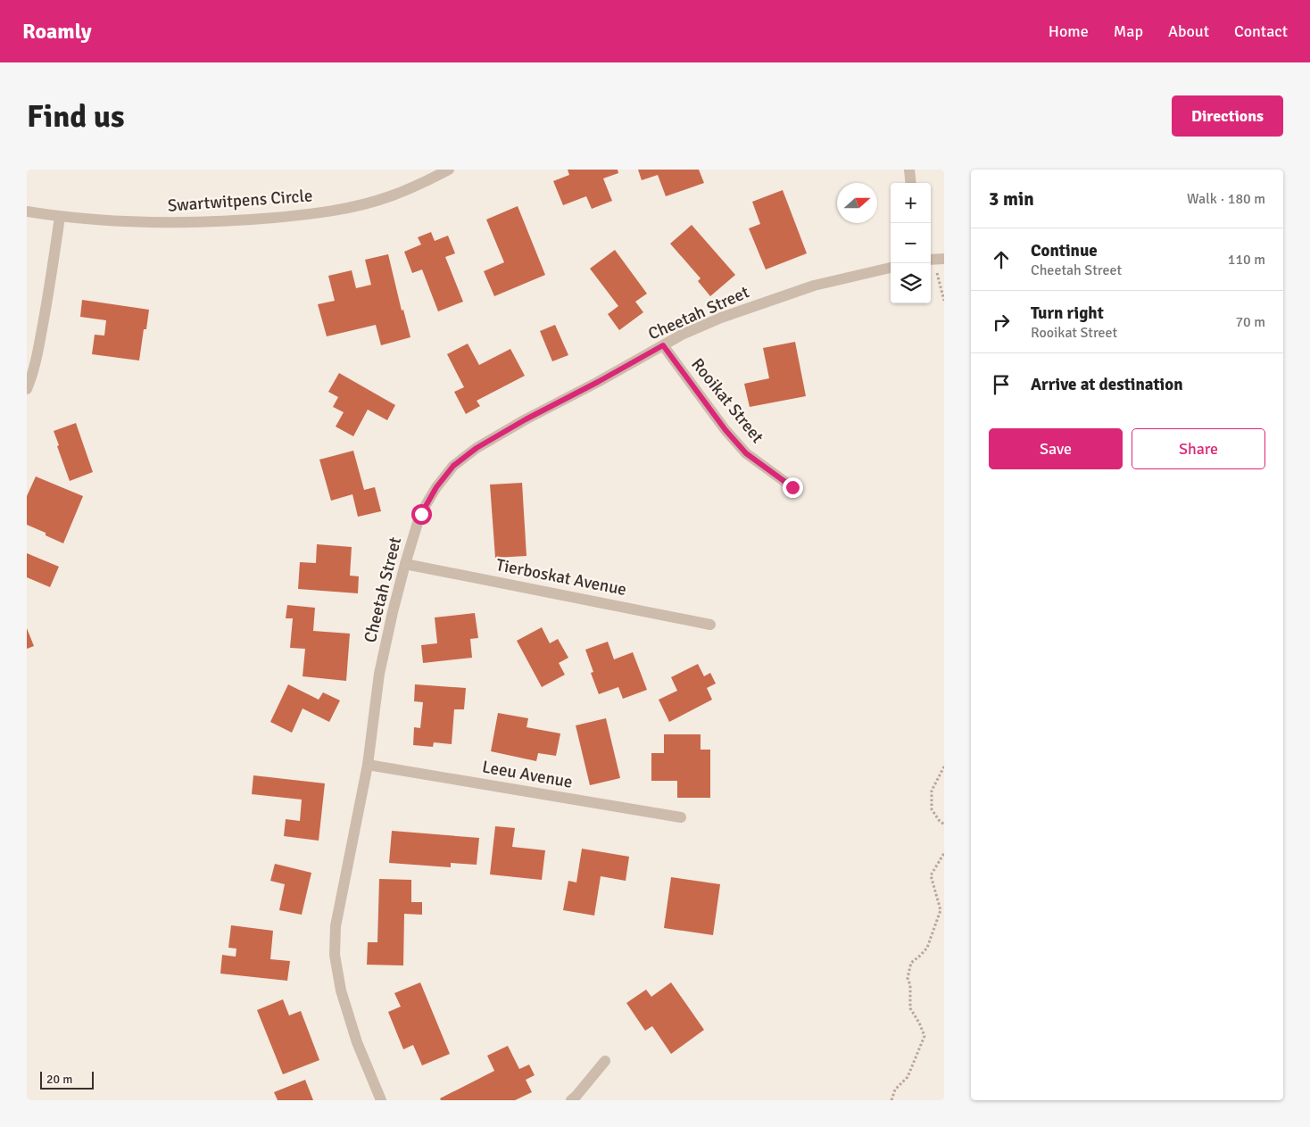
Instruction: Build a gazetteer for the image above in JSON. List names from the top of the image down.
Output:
{
  "streets": {
    "street": [
      "Swartwitpens Circle",
      "Cheetah Street",
      "Rooikat Street",
      "Tierboskat Avenue",
      "Leeu Avenue"
    ]
  },
  "crossings": [
    ["Cheetah Street", "Rooikat Street"],
    ["Cheetah Street", "Tierboskat Avenue"],
    ["Cheetah Street", "Leeu Avenue"]
  ],
  "scale_bar": "20 m",
  "north": "right",
  "page": {
    "header": "Roamly",
    "nav": [
      "Home",
      "Map",
      "About",
      "Contact"
    ],
    "buttons": [
      "Directions",
      ["Save", "Share"]
    ],
    "title": "Find us",
    "heading": ["3 min", "Walk · 180 m"],
    "map_buttons": ["+", "−"],
    "list": [
      ["Continue", "Cheetah Street", "110 m"],
      ["Turn right", "Rooikat Street", "70 m"],
      "Arrive at destination"
    ],
    "scale": "20 m"
  }
}
